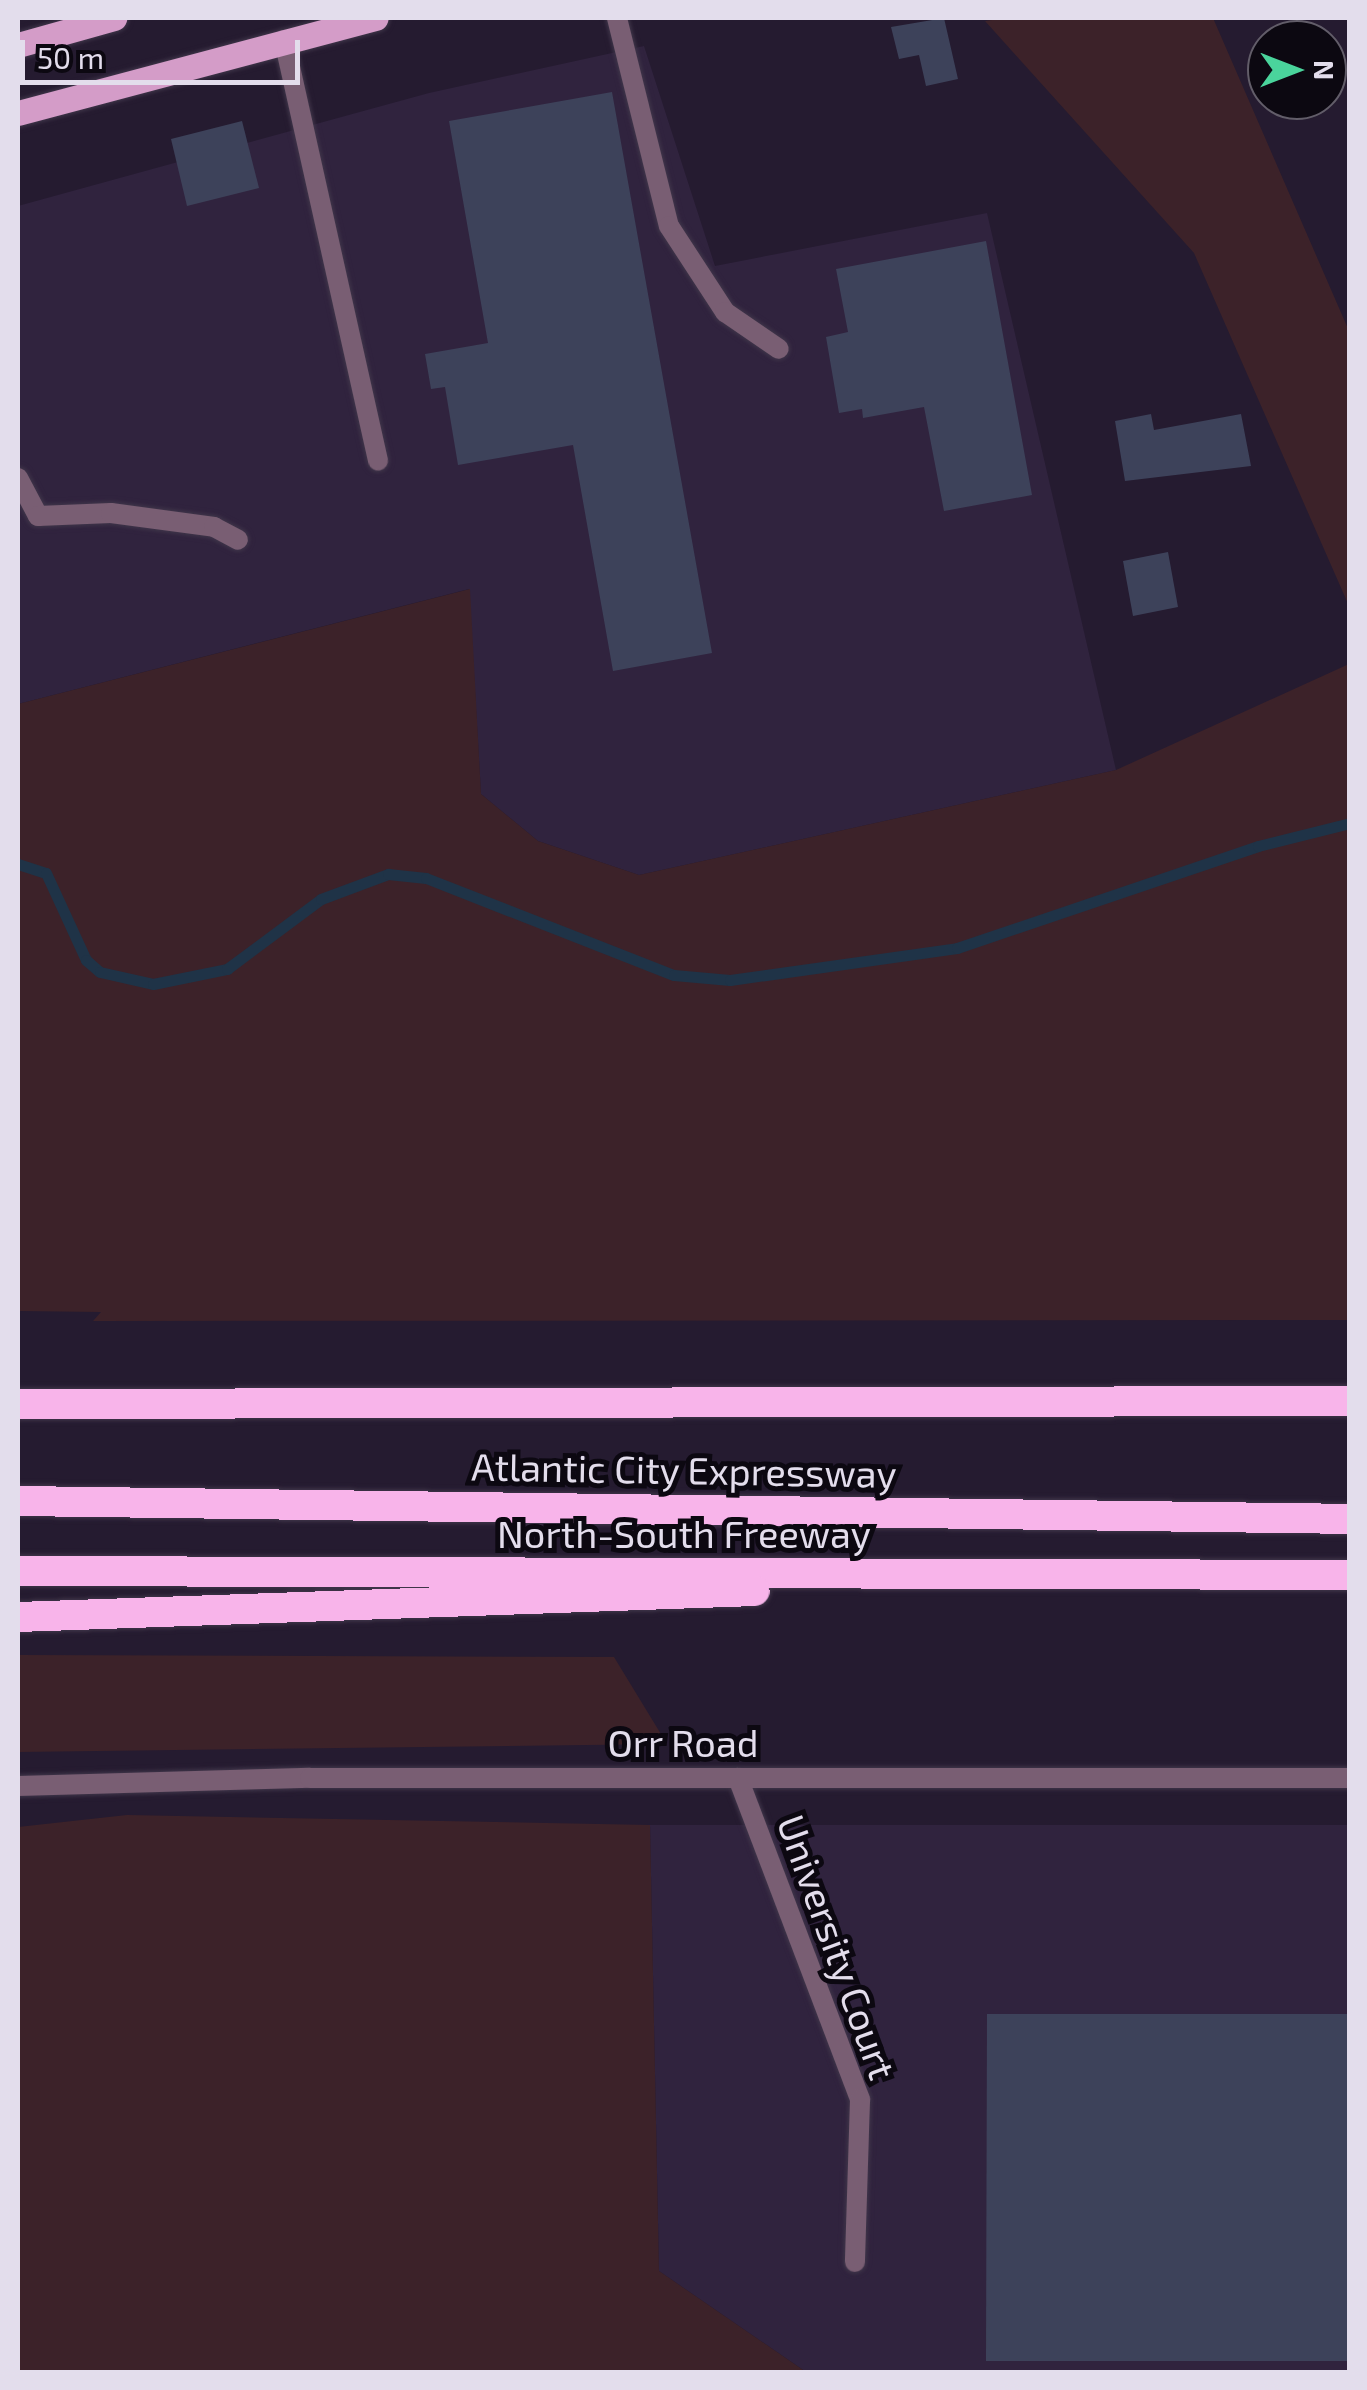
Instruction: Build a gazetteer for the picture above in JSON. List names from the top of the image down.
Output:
{
  "streets": {
    "highway": ["Atlantic City Expressway", "North-South Freeway"],
    "street": ["Orr Road", "University Court"]
  },
  "crossings": [
    ["Orr Road", "University Court"]
  ],
  "scale_bar": "50 m",
  "north": "right"
}
